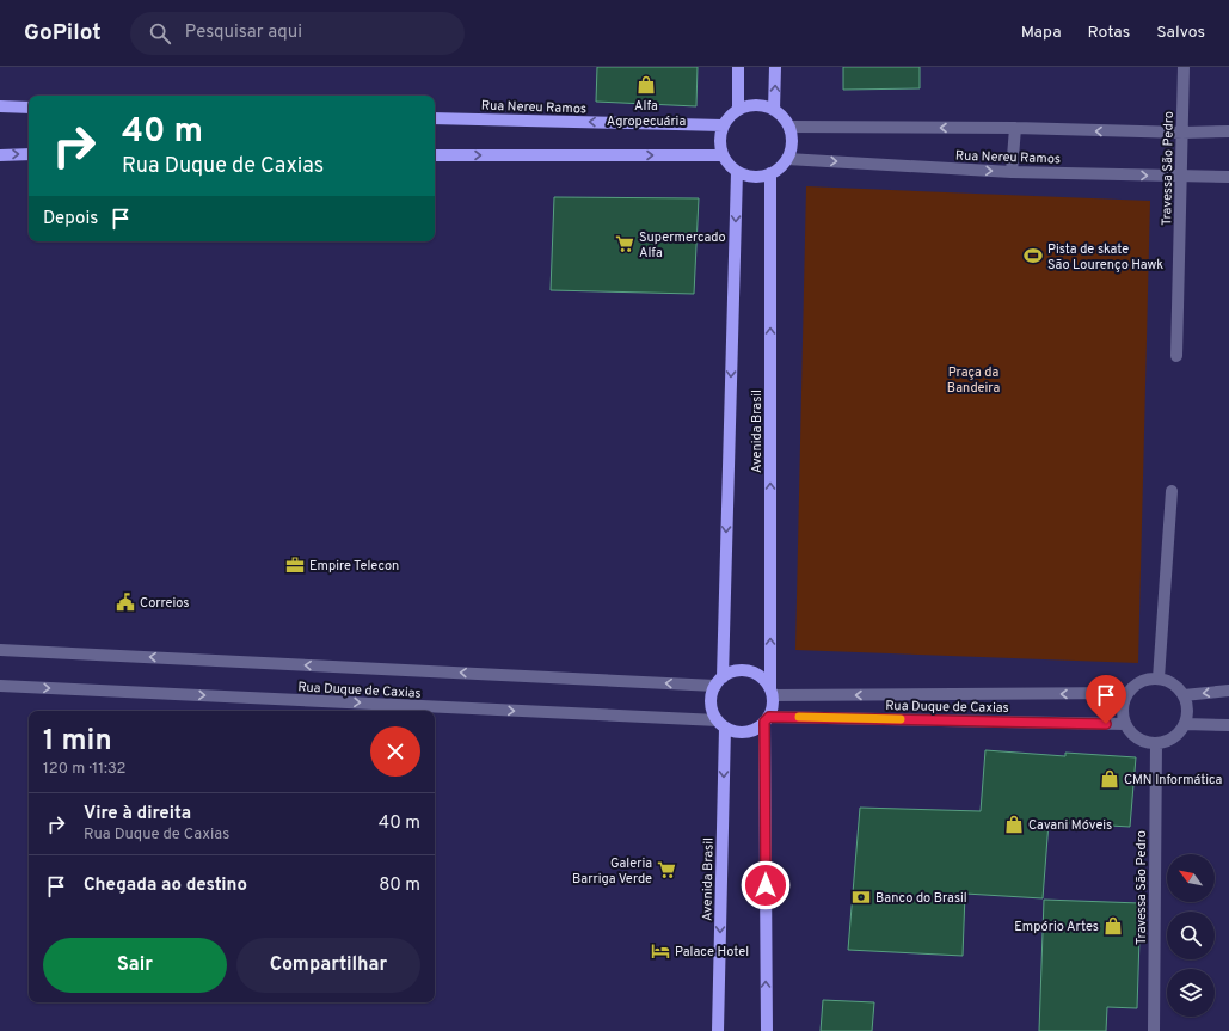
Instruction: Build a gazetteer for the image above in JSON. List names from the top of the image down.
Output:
{
  "streets": {
    "main road": ["Rua Nereu Ramos", "Avenida Brasil"],
    "street": ["Travessa São Pedro", "Rua Duque de Caxias"]
  },
  "crossings": [
    ["Rua Nereu Ramos", "Travessa São Pedro"],
    ["Rua Nereu Ramos", "Avenida Brasil"],
    ["Travessa São Pedro", "Rua Duque de Caxias"],
    ["Avenida Brasil", "Rua Duque de Caxias"]
  ],
  "parks": ["Praça da Bandeira"],
  "places": {
    "shop": [
      "Alfa Agropecuária",
      "CMN Informática",
      "Cavani Móveis",
      "Empório Artes"
    ],
    "supermarket": ["Supermercado Alfa", "Galeria Barriga Verde"],
    "sports": ["Pista de skate São Lourenço Hawk"],
    "office": ["Empire Telecon"],
    "public building": ["Correios"],
    "bank": ["Banco do Brasil"],
    "hotel": ["Palace Hotel"]
  },
  "north": "top left",
  "page": {
    "header": "GoPilot",
    "search": "Pesquisar aqui",
    "nav": ["Mapa", "Rotas", "Salvos"],
    "turn": ["40 m", "Rua Duque de Caxias"],
    "then": "Depois",
    "heading": ["1 min", "120 m · 11:32"],
    "list": [
      {
        "name": "Vire à direita",
        "note": "Rua Duque de Caxias",
        "value": "40 m"
      },
      {
        "name": "Chegada ao destino",
        "value": "80 m"
      }
    ],
    "buttons": ["Sair", "Compartilhar"]
  }
}
